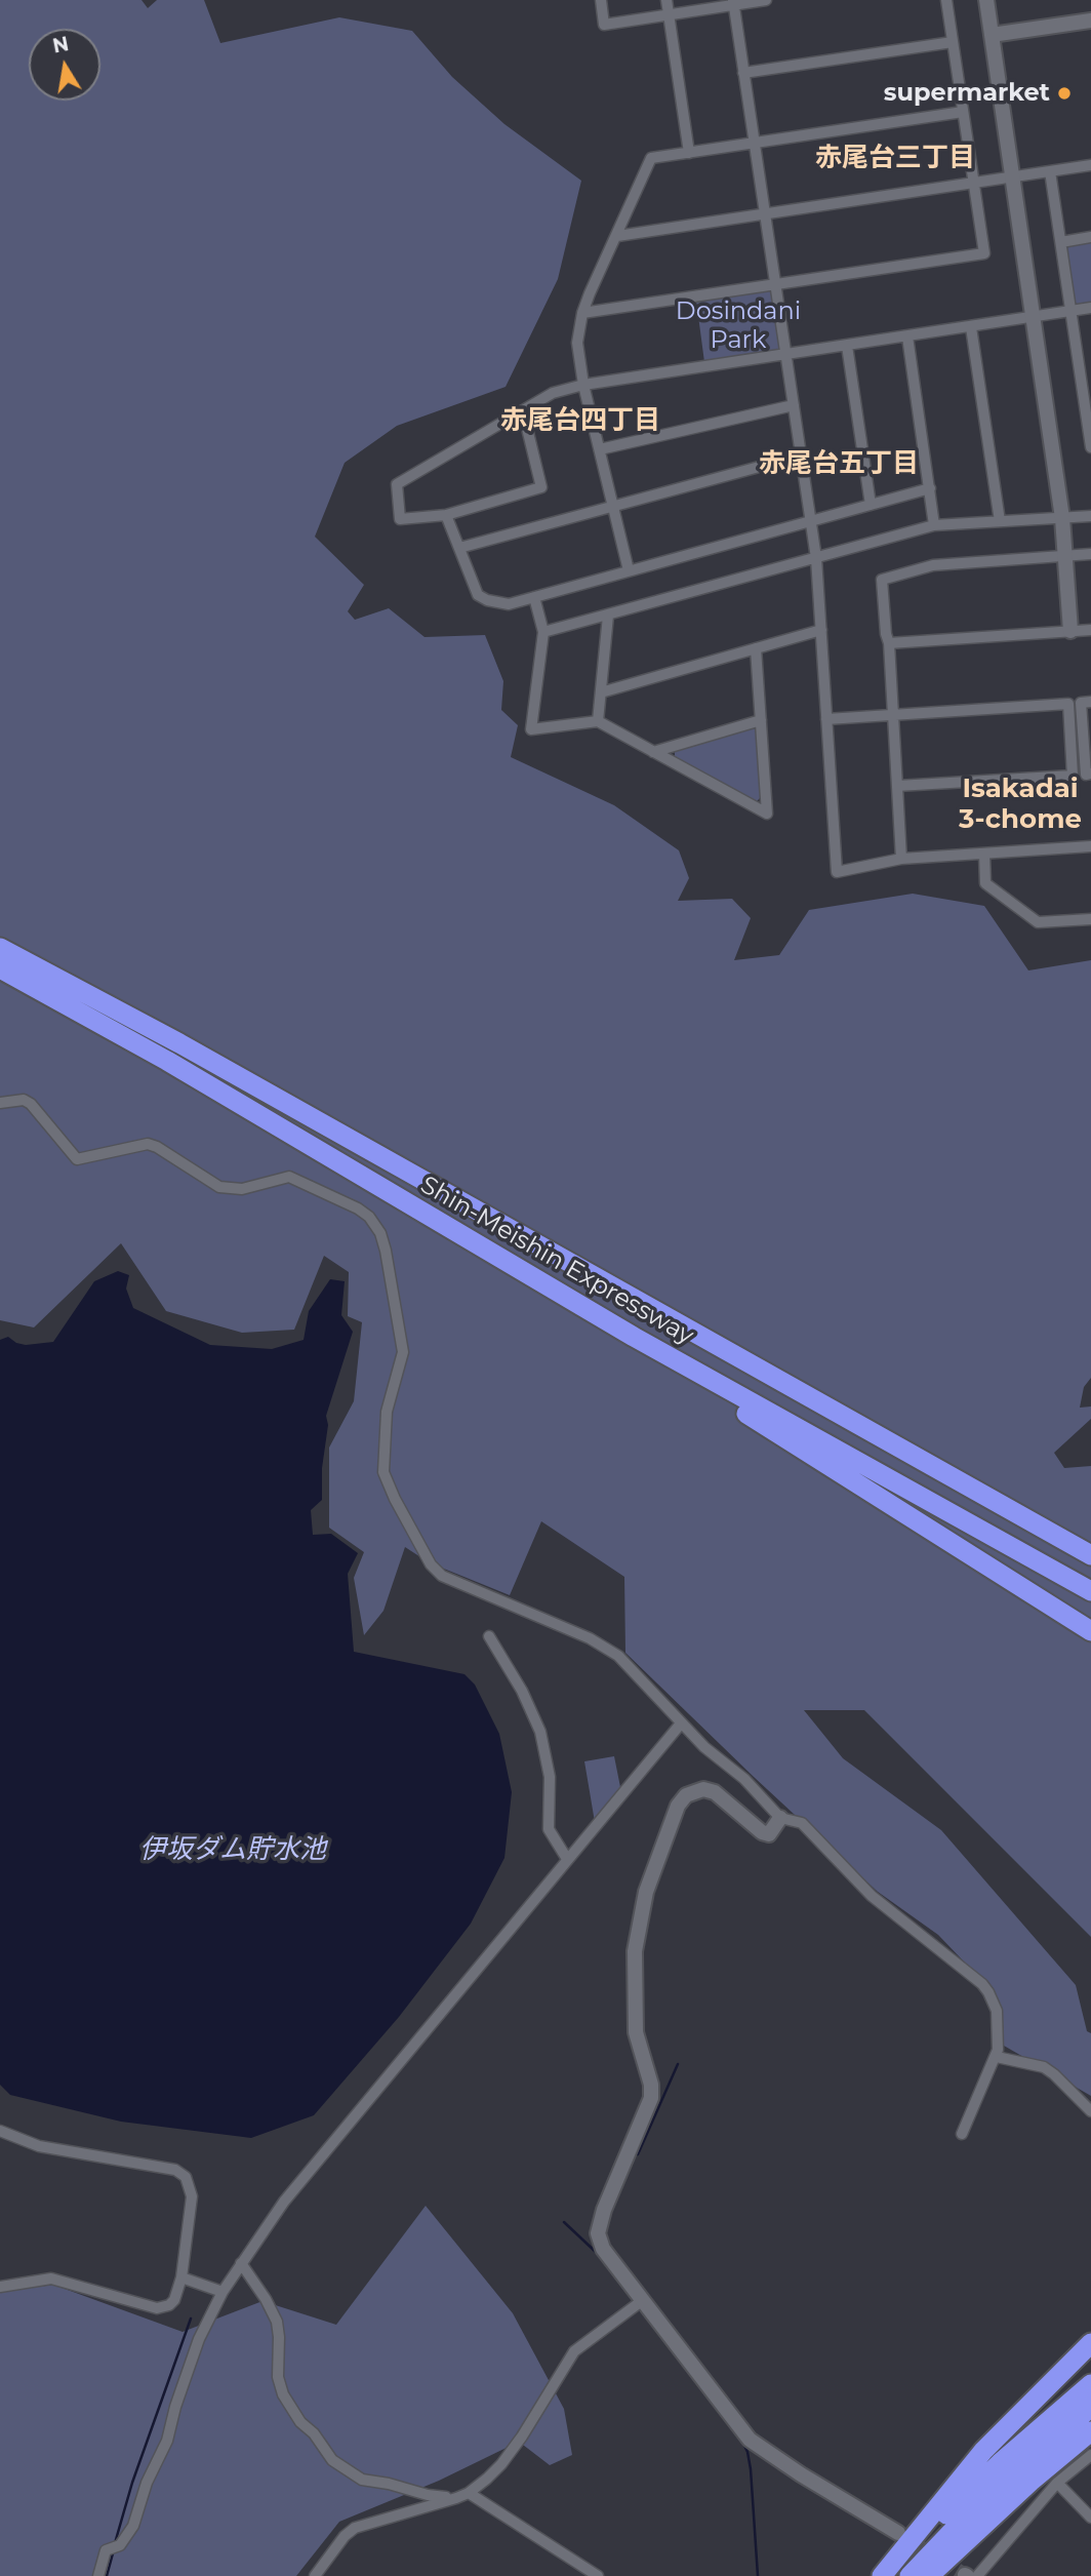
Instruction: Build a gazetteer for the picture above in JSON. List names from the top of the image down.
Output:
{
  "streets": {
    "highway": ["Shin-Meishin Expressway"]
  },
  "districts": [
    "赤尾台三丁目",
    "赤尾台四丁目",
    "赤尾台五丁目",
    "Isakadai 3-chome"
  ],
  "water": ["伊坂ダム貯水池"],
  "parks": ["Dosindani Park"],
  "places": ["supermarket"],
  "north": "top"
}
